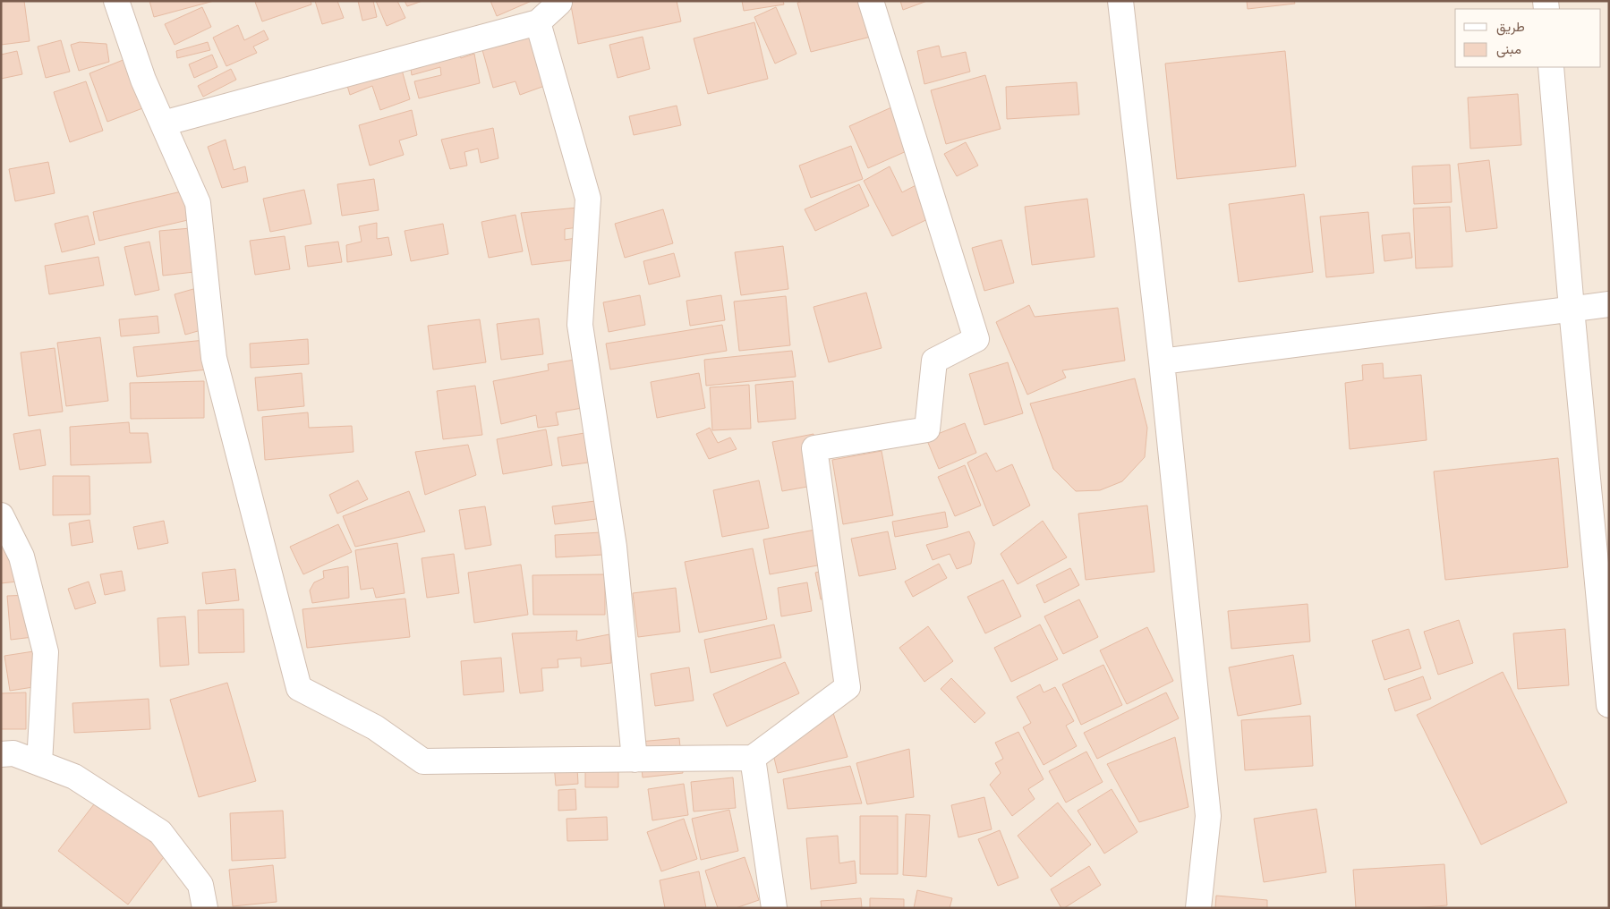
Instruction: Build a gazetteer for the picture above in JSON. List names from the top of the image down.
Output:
{
  "legend": ["طريق", "مبنى"]
}
